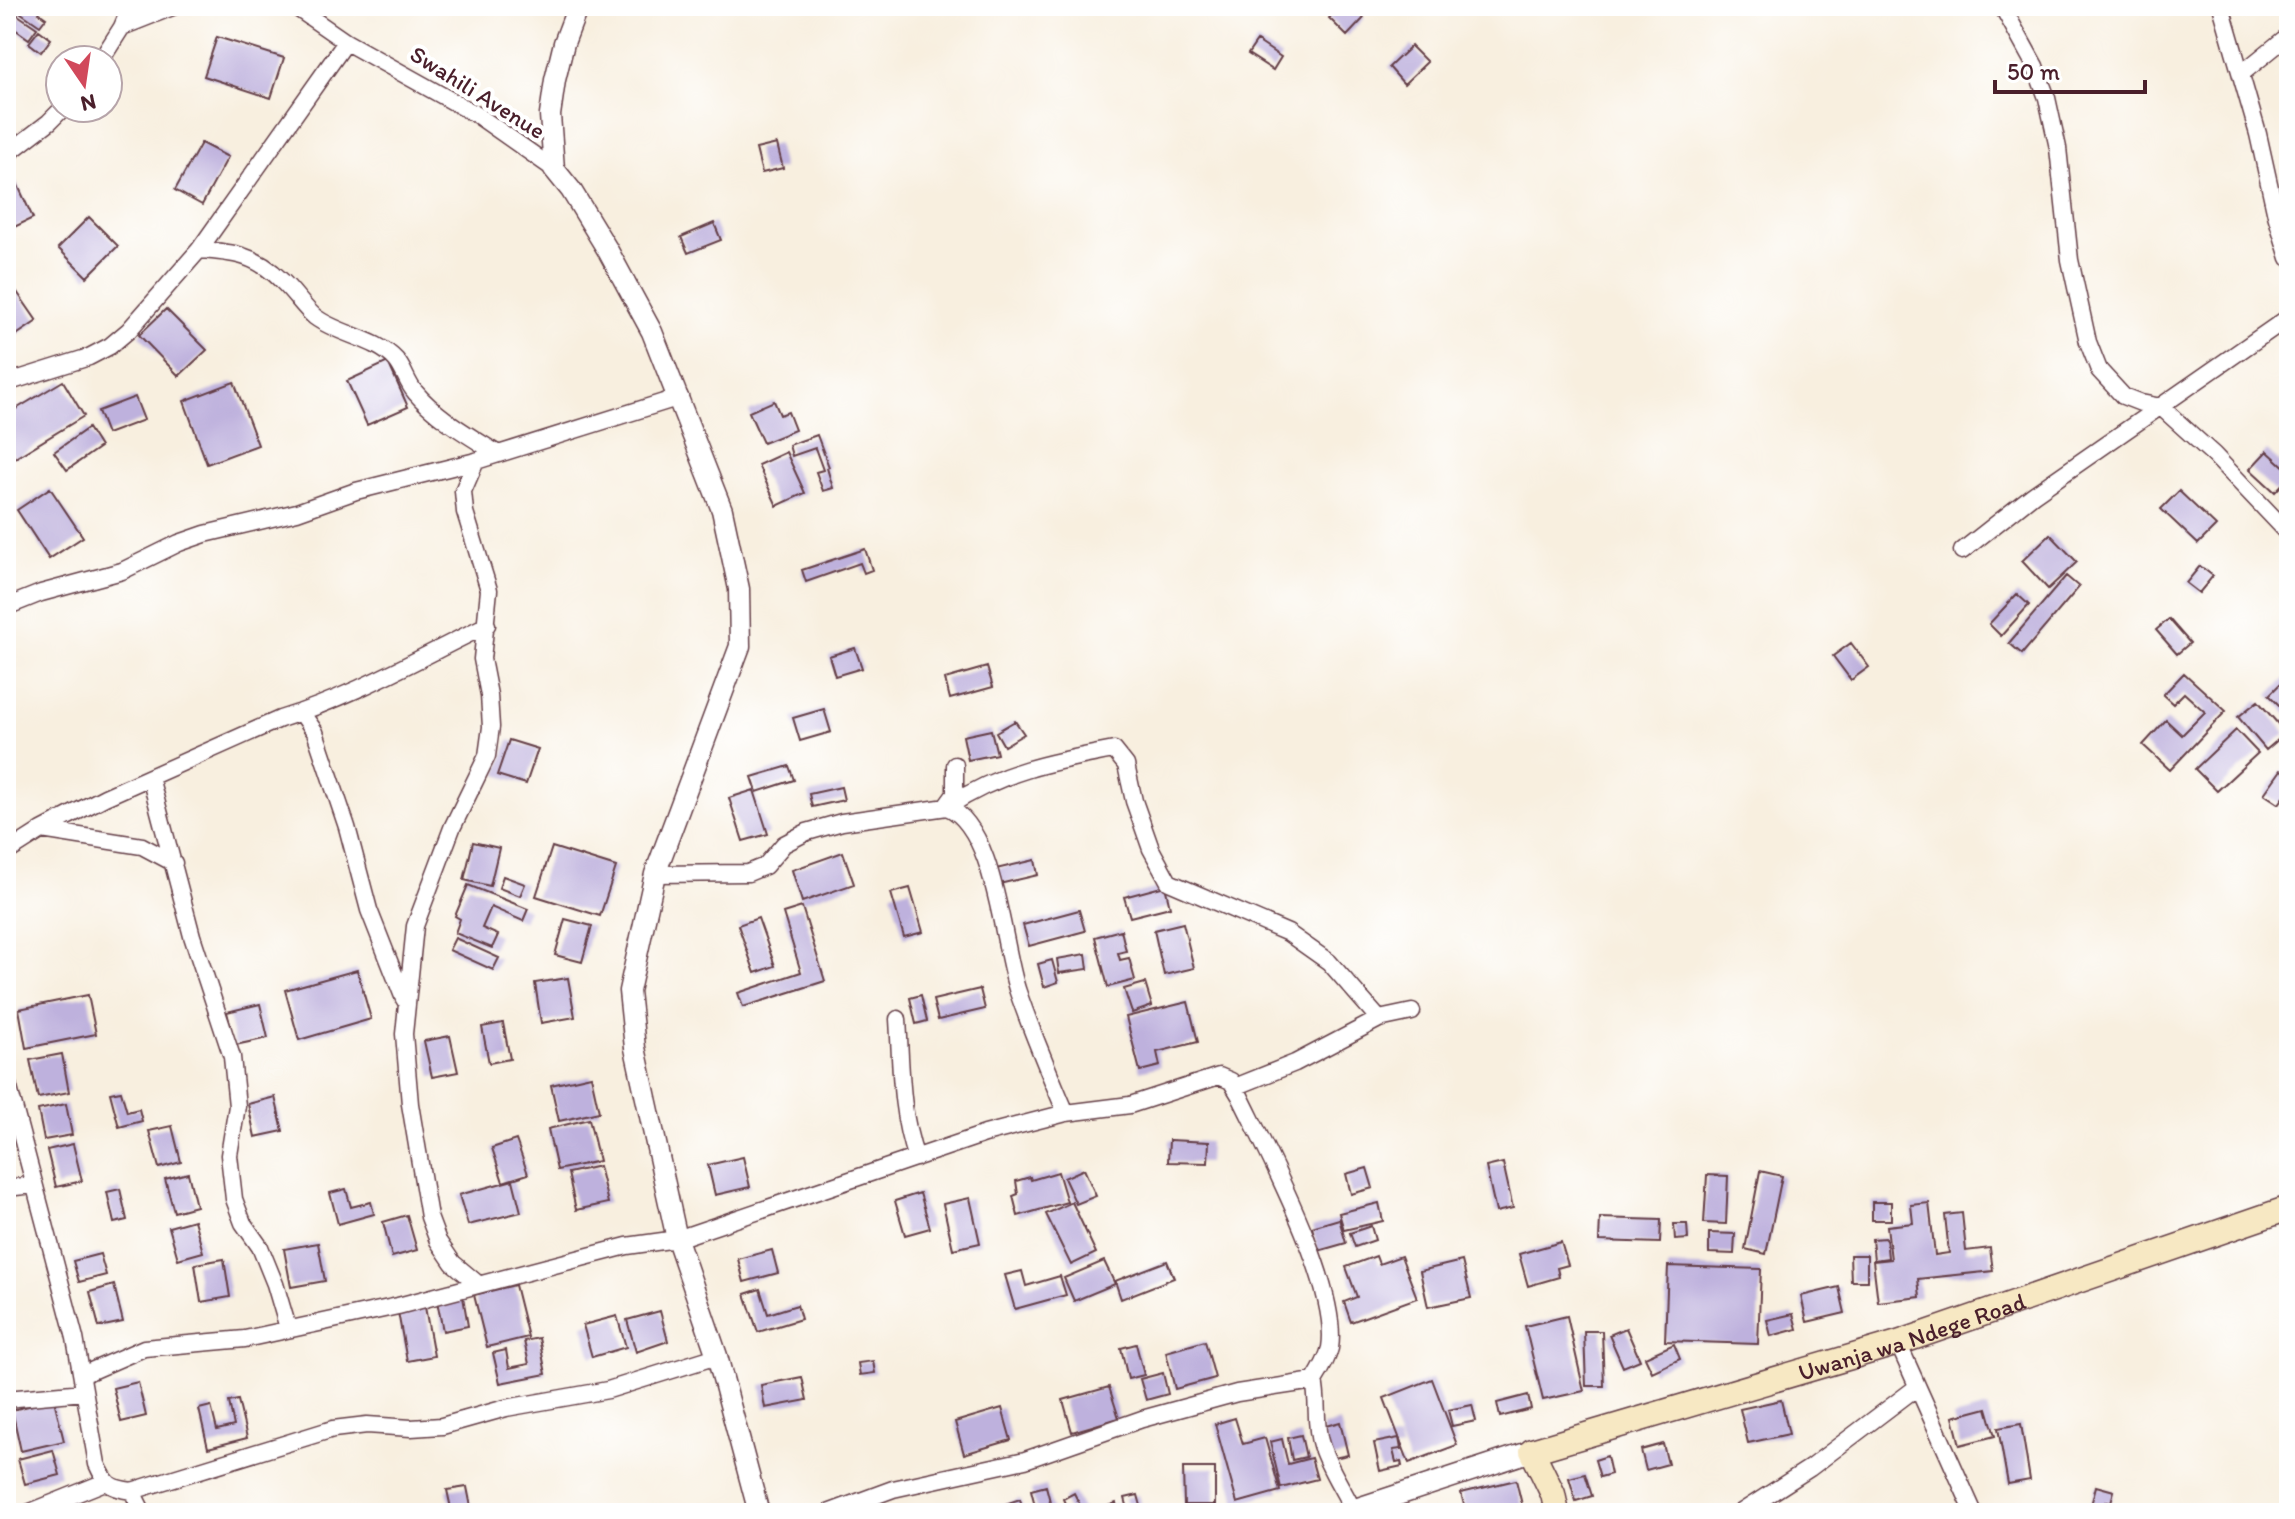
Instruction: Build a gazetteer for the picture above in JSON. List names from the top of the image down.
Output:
{
  "streets": {
    "main road": ["Uwanja wa Ndege Road"],
    "street": ["Swahili Avenue"]
  },
  "scale_bar": "50 m",
  "north": "bottom"
}
